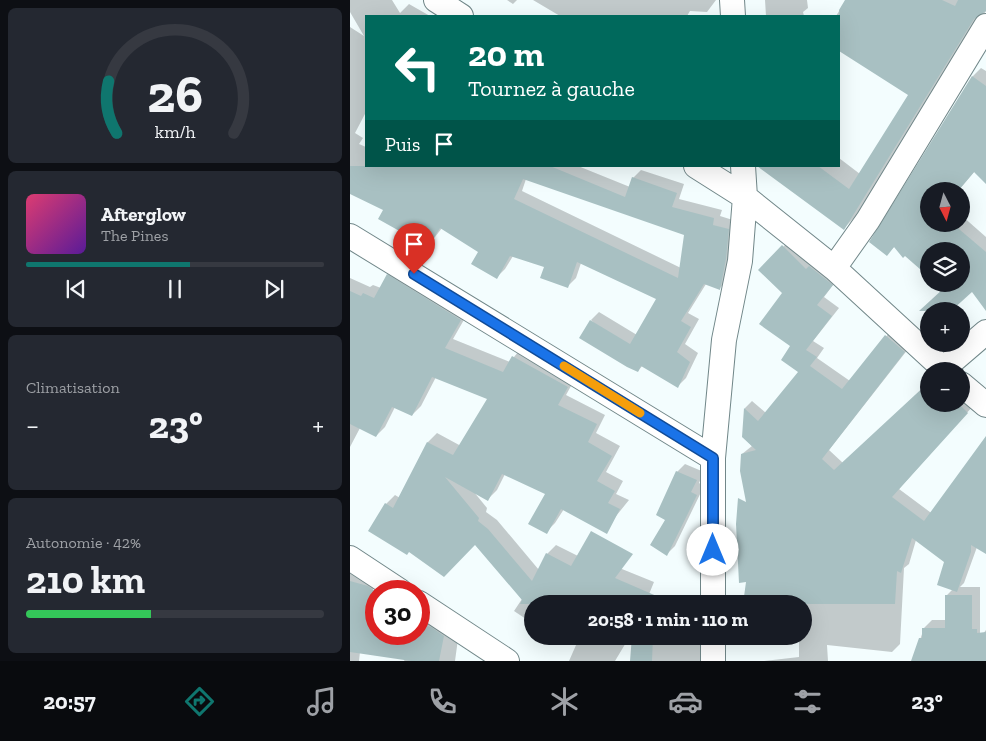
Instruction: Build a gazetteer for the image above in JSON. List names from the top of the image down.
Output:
{
  "north": "bottom",
  "page": {
    "turn": ["20 m", "Tournez à gauche"],
    "then": "Puis",
    "map_buttons": ["+", "−"],
    "song": ["Afterglow", "The Pines"],
    "tile": [
      "Climatisation",
      ["Autonomie · 42%", "210 km"]
    ],
    "heat": ["−", "23°", "+"],
    "limit": "30",
    "trip": "20:58 · 1 min · 110 m",
    "tabs": ["20:57", "23°"],
    "gauge": ["26", "km/h"]
  }
}
